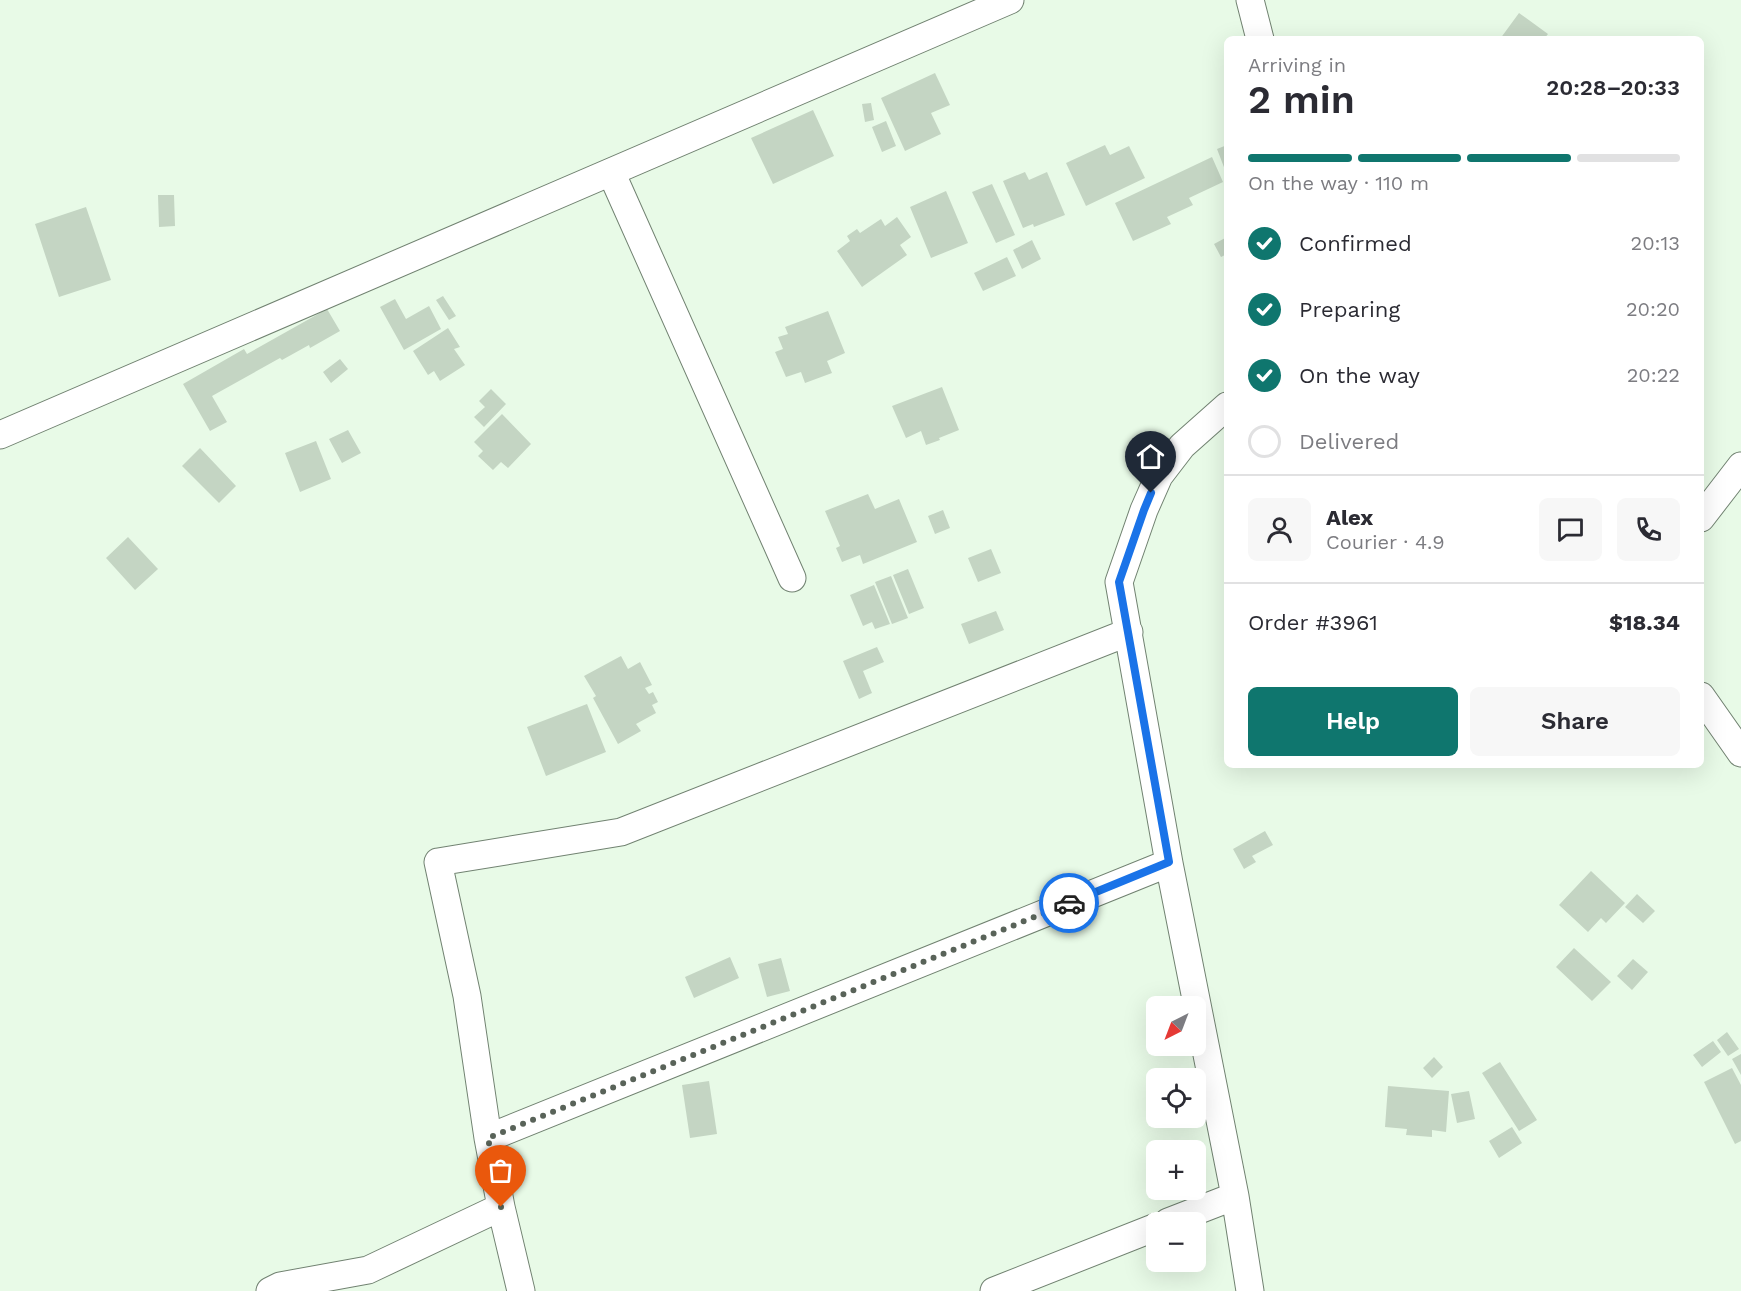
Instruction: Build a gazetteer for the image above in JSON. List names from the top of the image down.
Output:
{
  "north": "bottom left",
  "page": {
    "heading": ["2 min", "Arriving in", "20:28–20:33"],
    "panel": [
      "Alex",
      "Courier · 4.9",
      "Order #3961",
      "$18.34"
    ],
    "bar": "On the way · 110 m",
    "list": [
      ["Confirmed", "20:13"],
      ["Preparing", "20:20"],
      ["On the way", "20:22"],
      "Delivered"
    ],
    "buttons": ["Help", "Share"],
    "map_buttons": ["+", "−"]
  }
}
